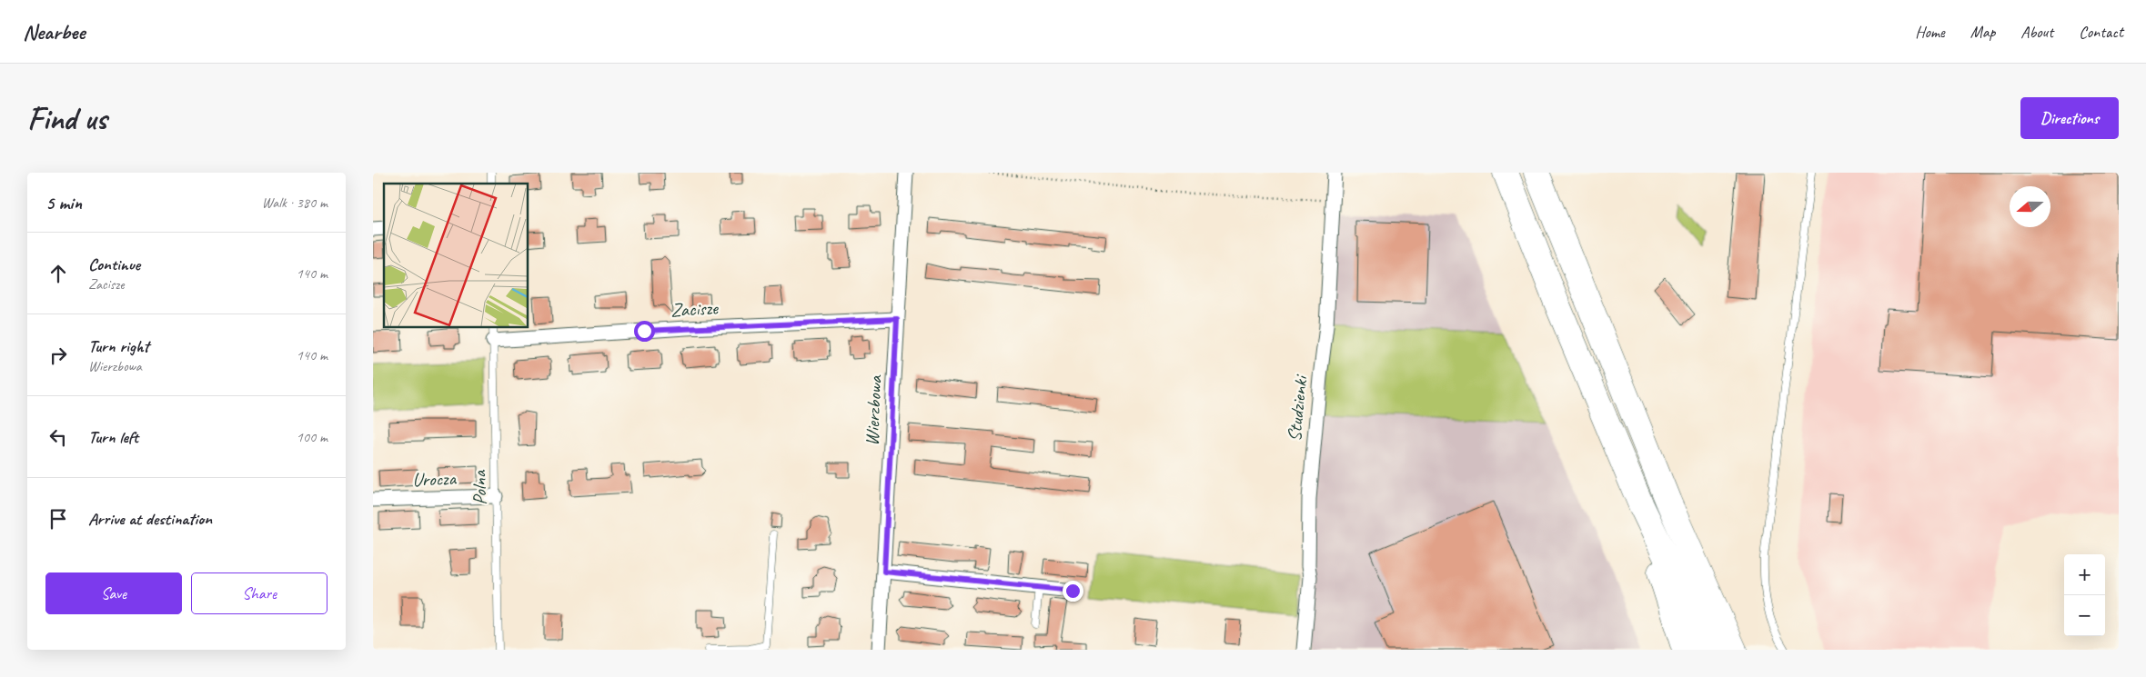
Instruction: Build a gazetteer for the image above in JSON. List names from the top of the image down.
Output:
{
  "streets": {
    "street": [
      "Zacisze",
      "Studzienki",
      "Wierzbowa",
      "Urocza"
    ],
    "lane": ["Polna"]
  },
  "crossings": [
    ["Zacisze", "Wierzbowa"],
    ["Zacisze", "Polna"],
    ["Urocza", "Polna"]
  ],
  "north": "left",
  "page": {
    "header": "Nearbee",
    "nav": [
      "Home",
      "Map",
      "About",
      "Contact"
    ],
    "buttons": [
      "Directions",
      ["Save", "Share"]
    ],
    "title": "Find us",
    "heading": ["5 min", "Walk · 380 m"],
    "list": [
      ["Continue", "Zacisze", "140 m"],
      ["Turn right", "Wierzbowa", "140 m"],
      ["Turn left", "100 m"],
      "Arrive at destination"
    ],
    "map_buttons": ["+", "−"]
  }
}
